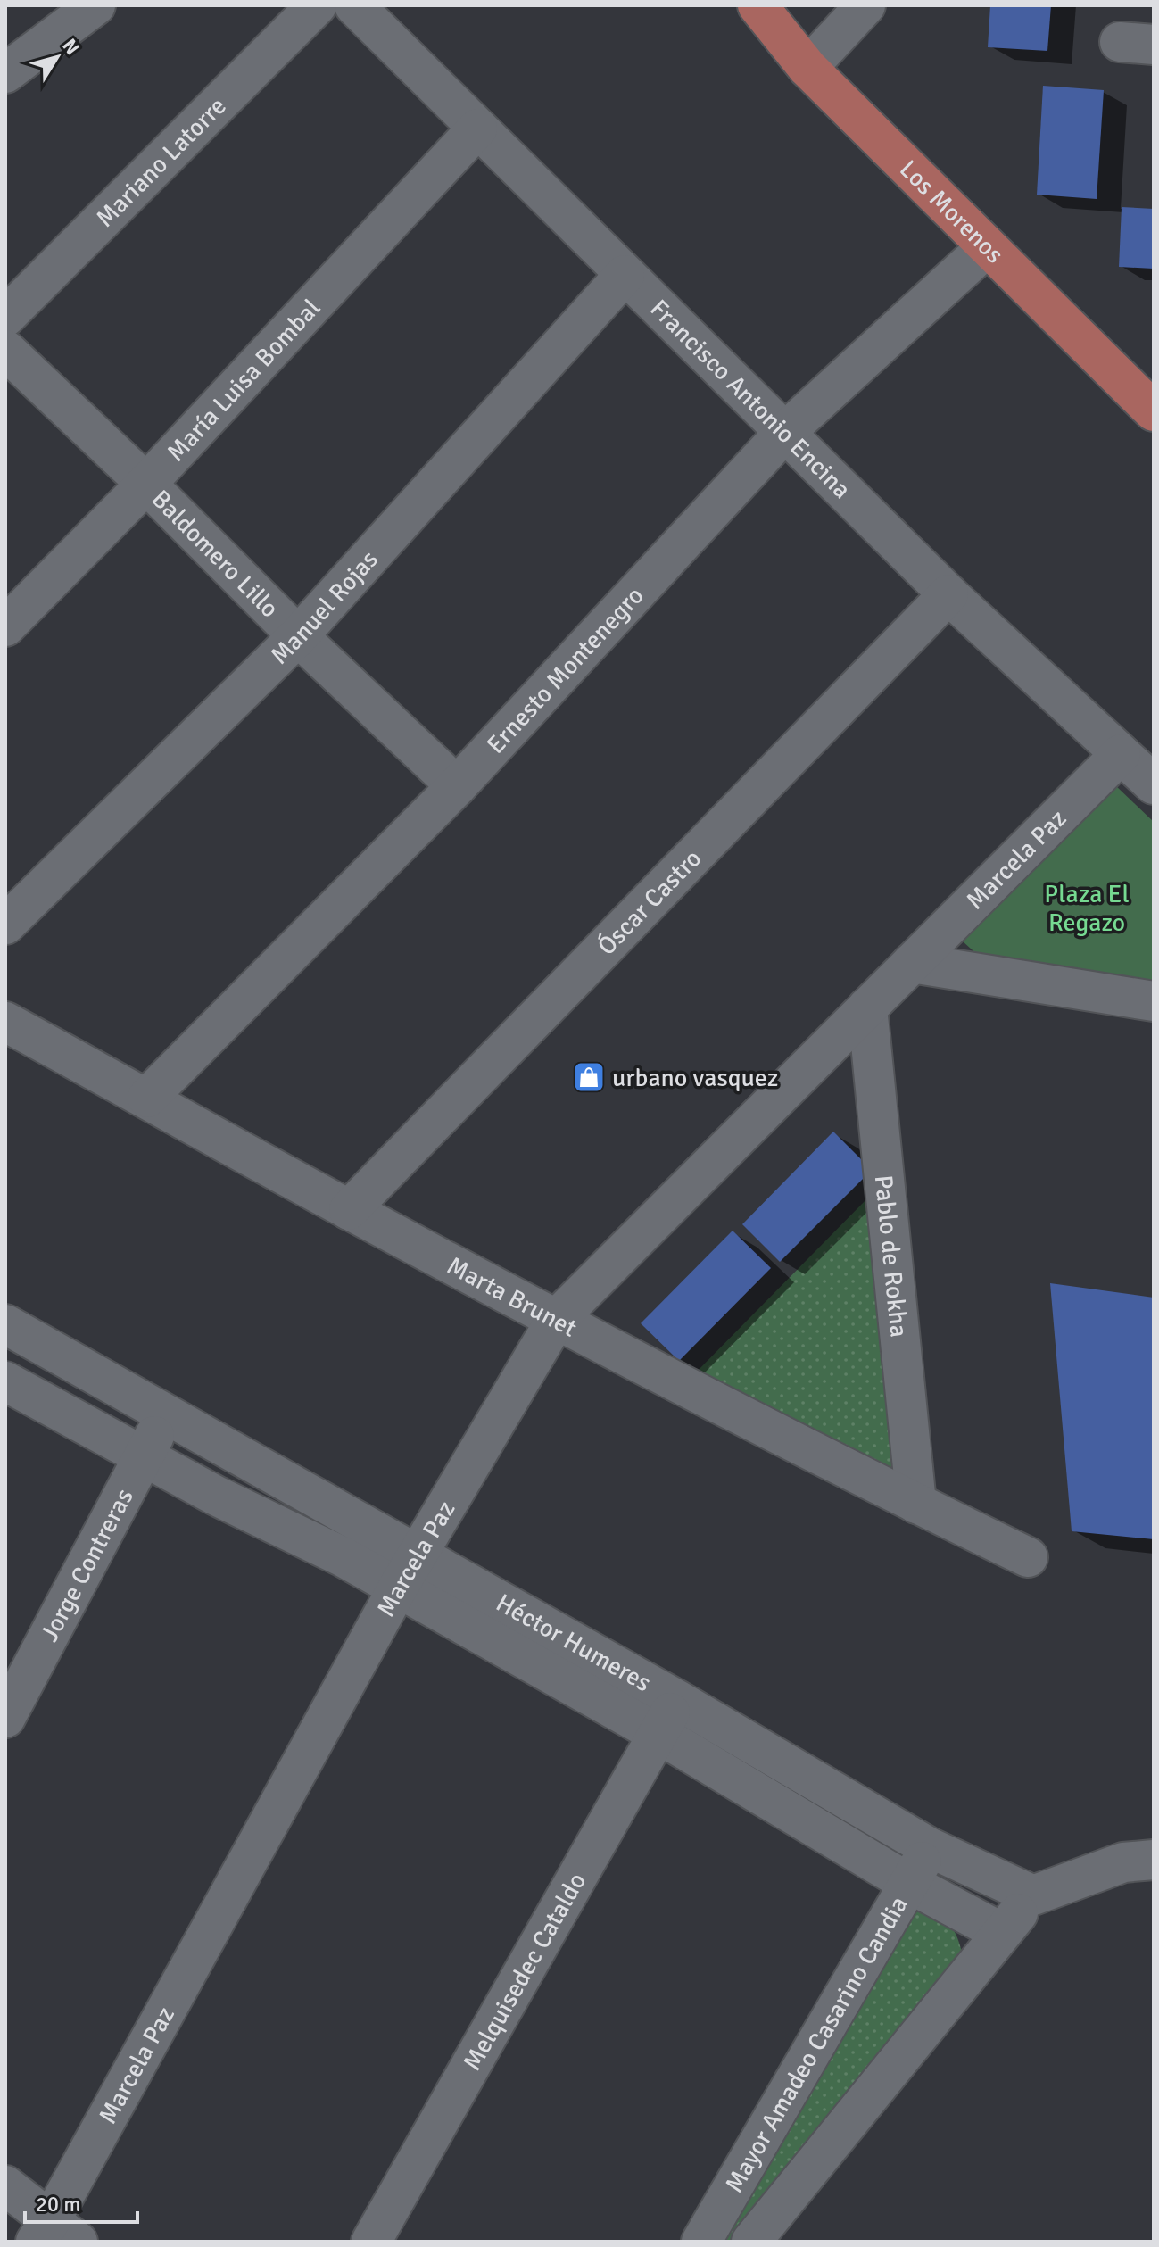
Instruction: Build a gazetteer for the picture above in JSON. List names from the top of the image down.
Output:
{
  "streets": {
    "main road": ["Los Morenos"],
    "street": [
      "Mariano Latorre",
      "María Luisa Bombal",
      "Francisco Antonio Encina",
      "Baldomero Lillo",
      "Manuel Rojas",
      "Ernesto Montenegro",
      "Marcela Paz",
      "Óscar Castro",
      "Pablo de Rokha",
      "Marta Brunet",
      "Jorge Contreras",
      "Héctor Humeres",
      "Melquisedec Cataldo",
      "Mayor Amadeo Casarino Candia"
    ]
  },
  "crossings": [
    ["Los Morenos", "Ernesto Montenegro"],
    ["María Luisa Bombal", "Francisco Antonio Encina"],
    ["María Luisa Bombal", "Baldomero Lillo"],
    ["Francisco Antonio Encina", "Manuel Rojas"],
    ["Francisco Antonio Encina", "Ernesto Montenegro"],
    ["Francisco Antonio Encina", "Marcela Paz"],
    ["Francisco Antonio Encina", "Óscar Castro"],
    ["Baldomero Lillo", "Manuel Rojas"],
    ["Baldomero Lillo", "Ernesto Montenegro"],
    ["Ernesto Montenegro", "Marta Brunet"],
    ["Marcela Paz", "Pablo de Rokha"],
    ["Marcela Paz", "Marta Brunet"],
    ["Marcela Paz", "Héctor Humeres"],
    ["Óscar Castro", "Marta Brunet"],
    ["Pablo de Rokha", "Marta Brunet"],
    ["Jorge Contreras", "Héctor Humeres"],
    ["Héctor Humeres", "Melquisedec Cataldo"],
    ["Héctor Humeres", "Mayor Amadeo Casarino Candia"]
  ],
  "parks": ["Plaza El Regazo"],
  "places": {
    "shop": ["urbano vasquez"]
  },
  "scale_bar": "20 m",
  "north": "top right"
}
